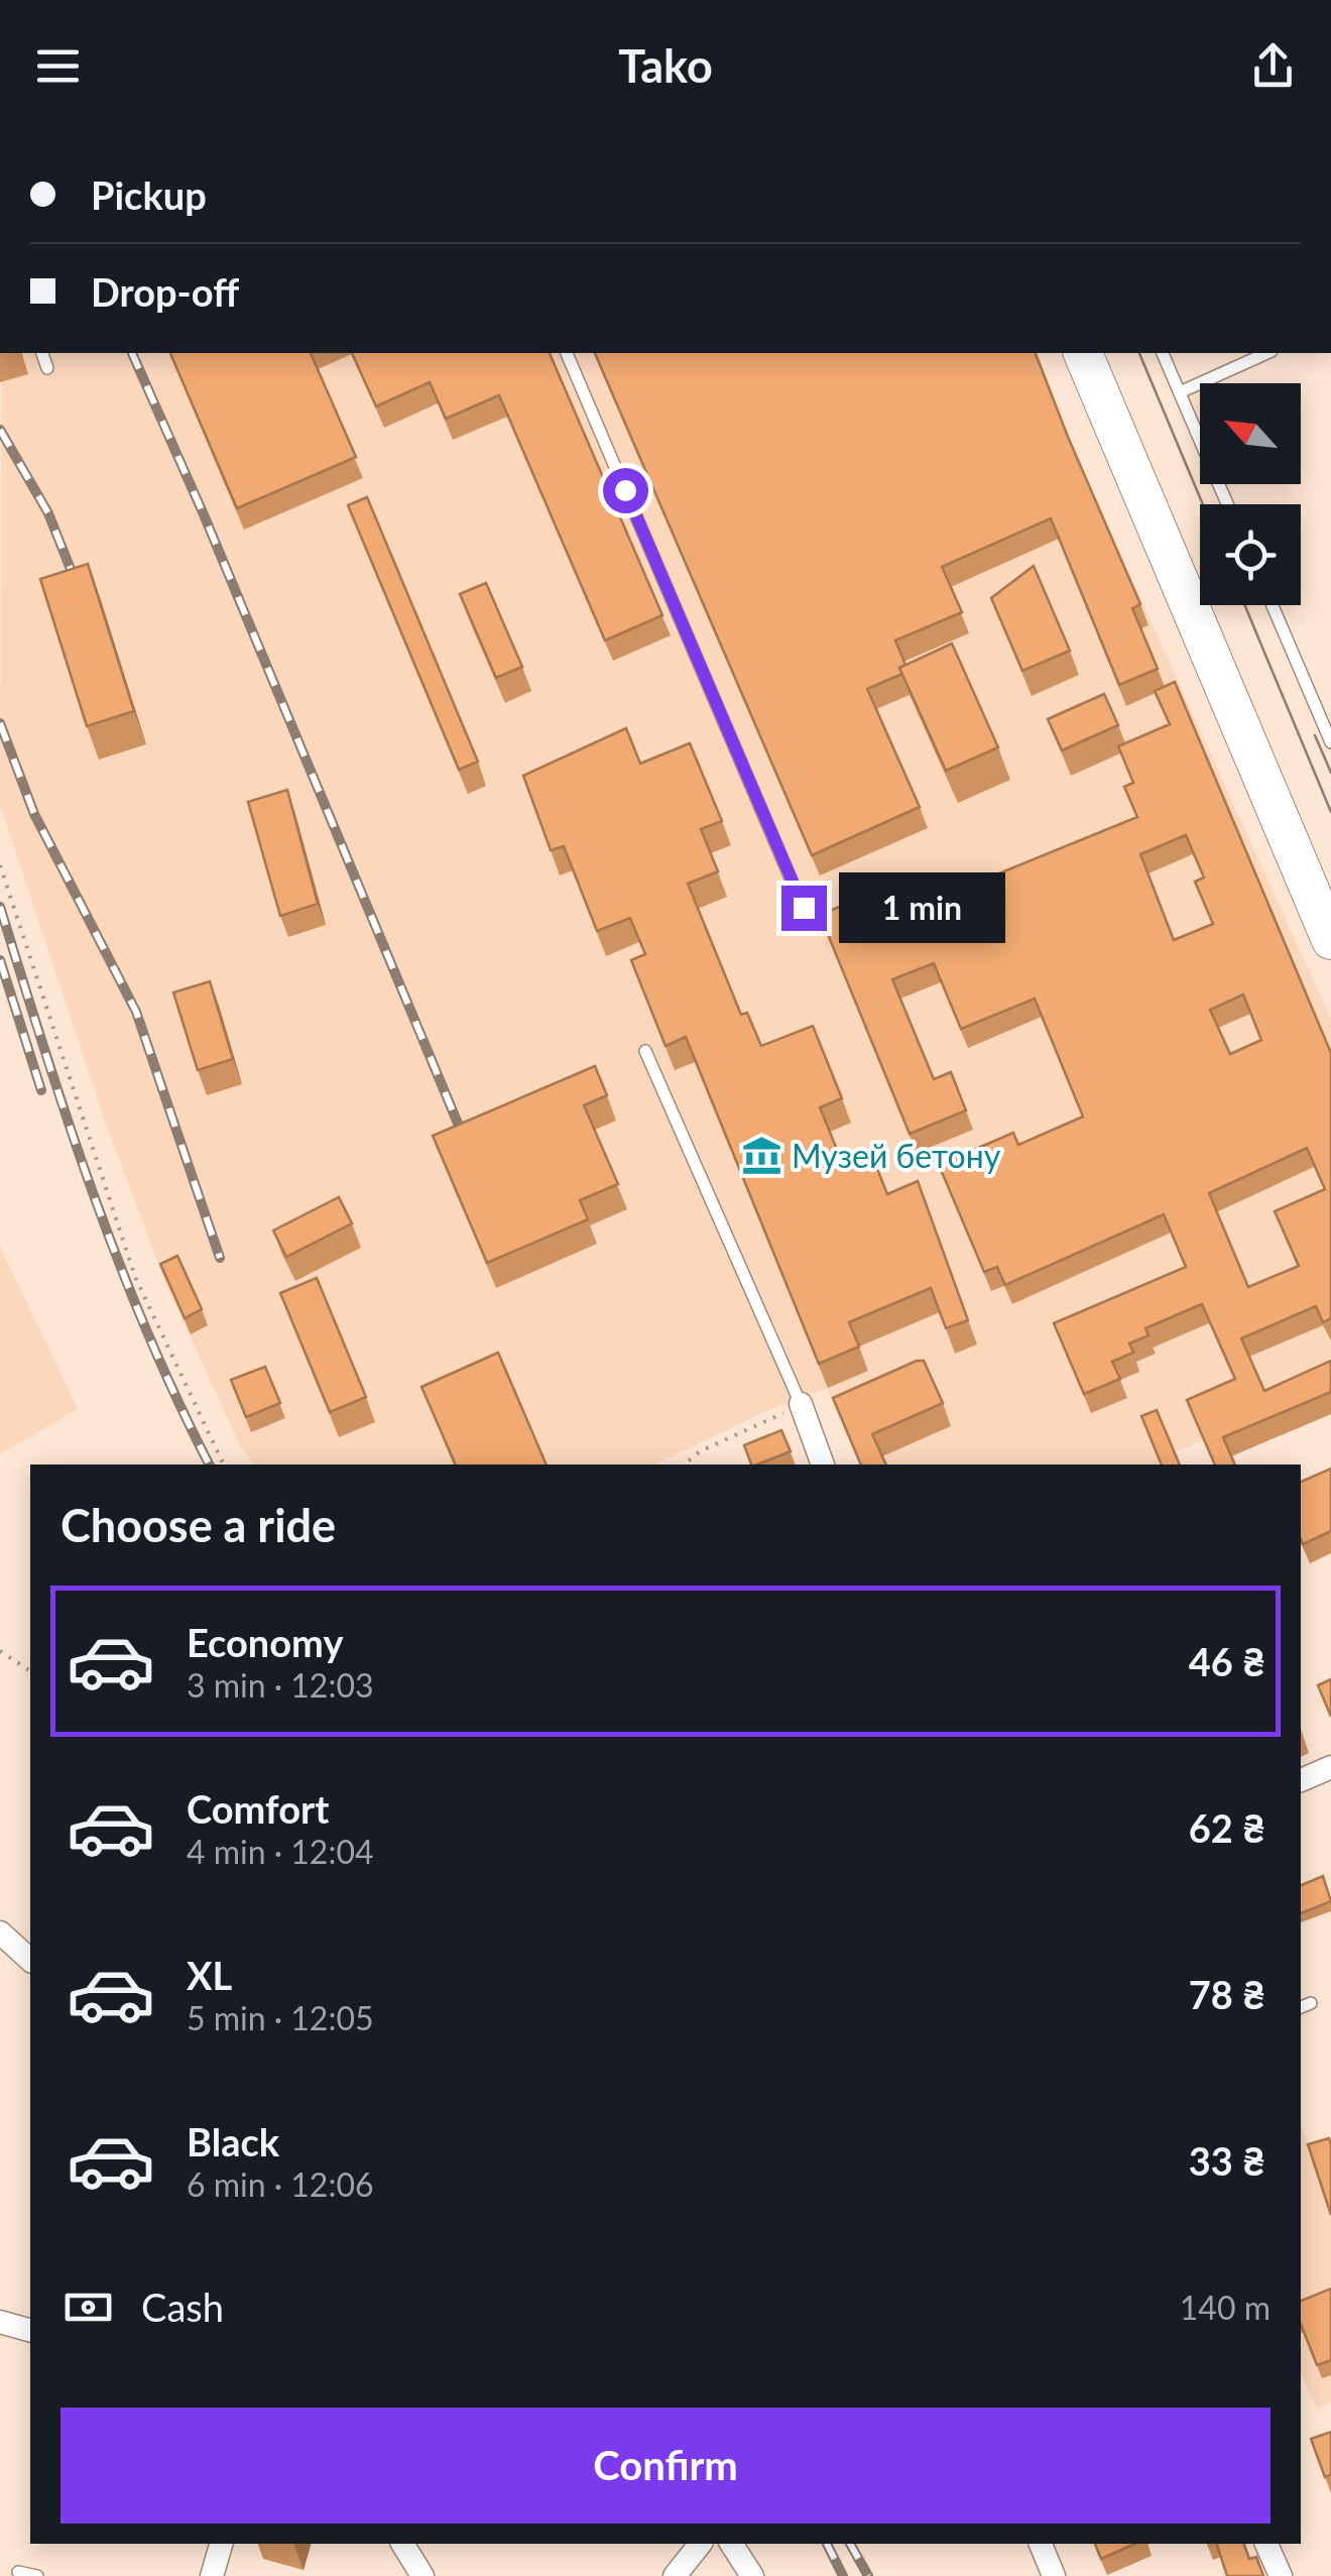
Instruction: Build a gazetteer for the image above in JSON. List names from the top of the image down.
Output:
{
  "places": {
    "museum": ["Музей бетону"]
  },
  "north": "top left",
  "page": {
    "header": "Tako",
    "banner": ["Pickup", "Drop-off"],
    "bubble": "1 min",
    "heading": "Choose a ride",
    "list": [
      {
        "name": "Economy",
        "note": "3 min · 12:03",
        "value": "46 ₴"
      },
      {
        "name": "Comfort",
        "note": "4 min · 12:04",
        "value": "62 ₴"
      },
      {
        "name": "XL",
        "note": "5 min · 12:05",
        "value": "78 ₴"
      },
      {
        "name": "Black",
        "note": "6 min · 12:06",
        "value": "33 ₴"
      }
    ],
    "pay": ["Cash", "140 m"],
    "buttons": "Confirm"
  }
}
